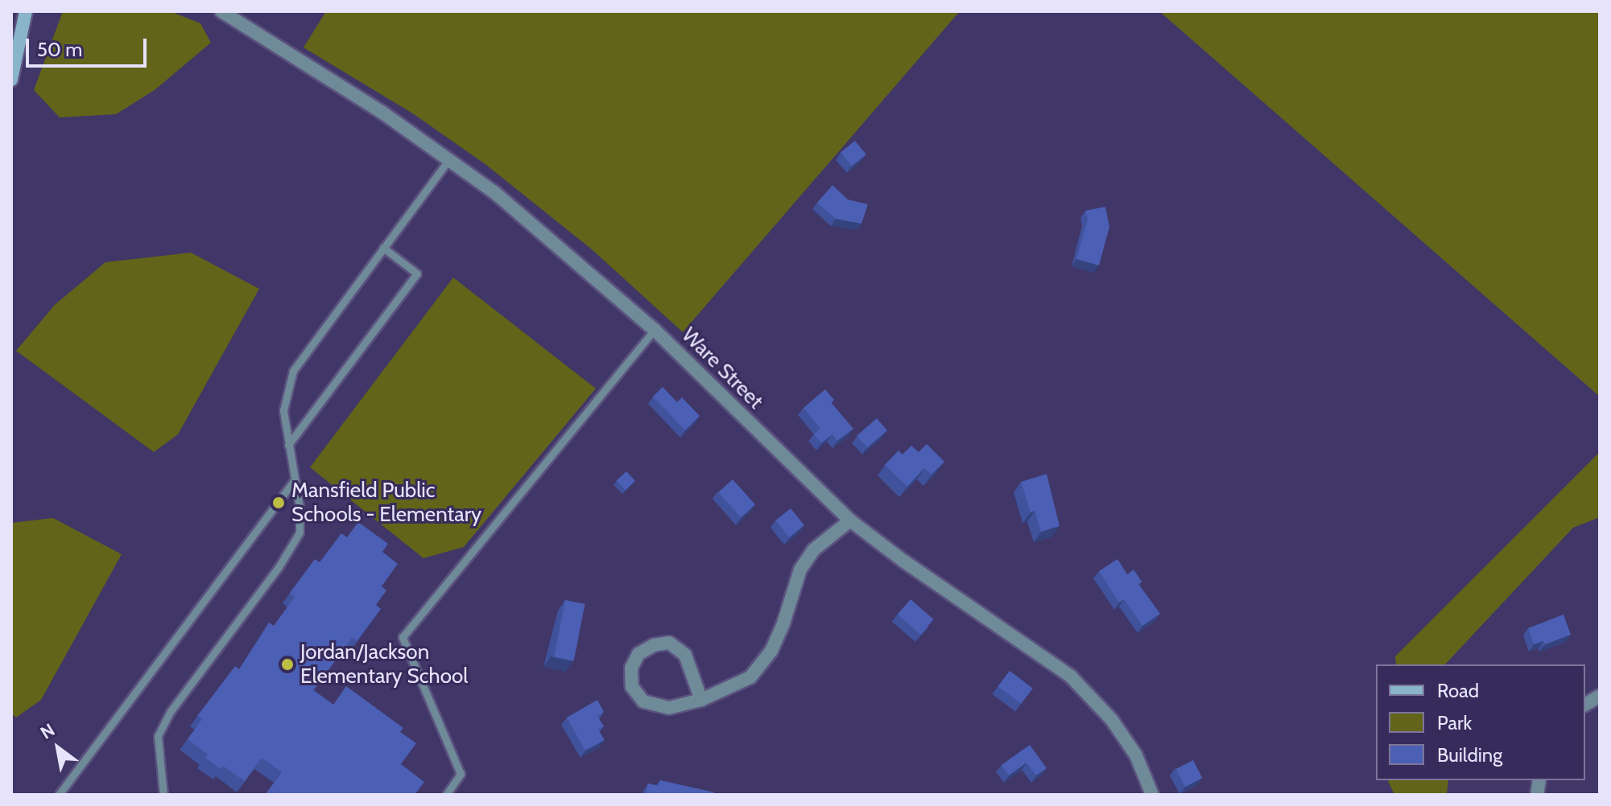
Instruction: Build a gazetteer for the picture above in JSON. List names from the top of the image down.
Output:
{
  "streets": {
    "street": ["Ware Street"]
  },
  "places": ["Mansfield Public Schools - Elementary", "Jordan/Jackson Elementary School"],
  "legend": ["Road", "Park", "Building"],
  "scale_bar": "50 m",
  "north": "top left"
}
